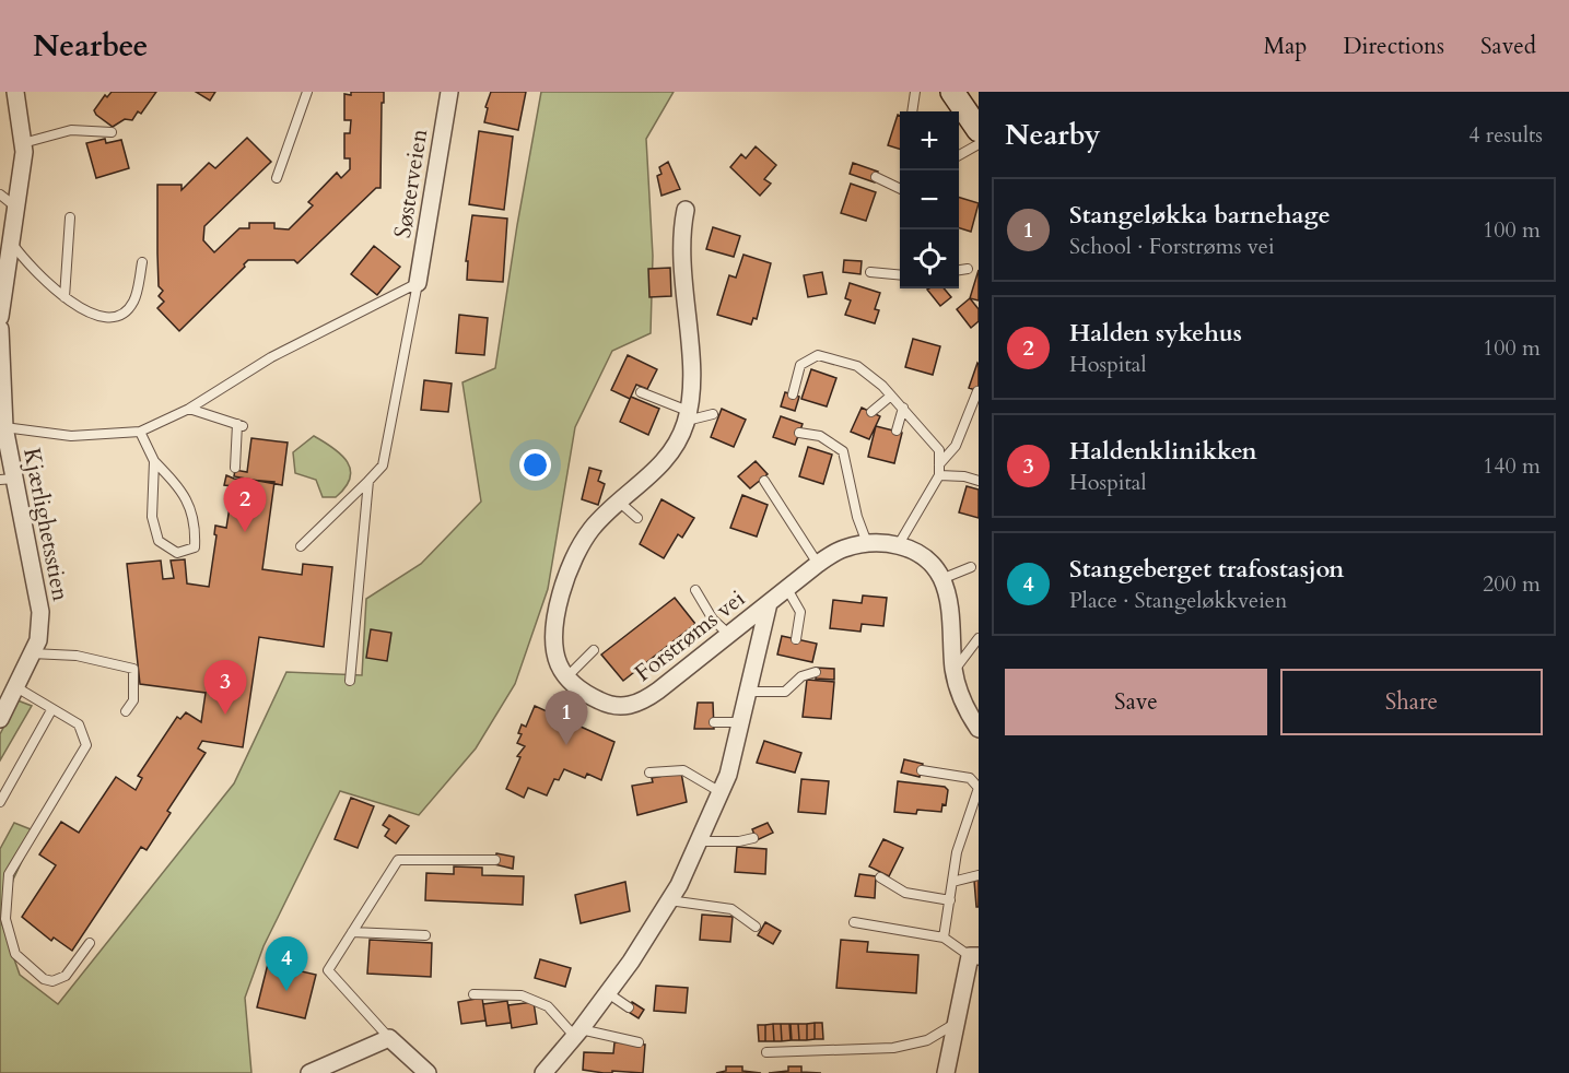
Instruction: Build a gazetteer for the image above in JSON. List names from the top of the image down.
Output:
{
  "streets": {
    "street": ["Søsterveien", "Kjærlighetsstien", "Forstrøms vei"]
  },
  "page": {
    "header": "Nearbee",
    "nav": ["Map", "Directions", "Saved"],
    "heading": ["Nearby", "4 results"],
    "map_buttons": ["+", "−"],
    "list": [
      {
        "mark": "1",
        "name": "Stangeløkka barnehage",
        "note": "School · Forstrøms vei",
        "value": "100 m"
      },
      {
        "mark": "2",
        "name": "Halden sykehus",
        "note": "Hospital",
        "value": "100 m"
      },
      {
        "mark": "3",
        "name": "Haldenklinikken",
        "note": "Hospital",
        "value": "140 m"
      },
      {
        "mark": "4",
        "name": "Stangeberget trafostasjon",
        "note": "Place · Stangeløkkveien",
        "value": "200 m"
      }
    ],
    "pins": [
      "2",
      "3",
      "1",
      "4"
    ],
    "buttons": ["Save", "Share"]
  }
}
